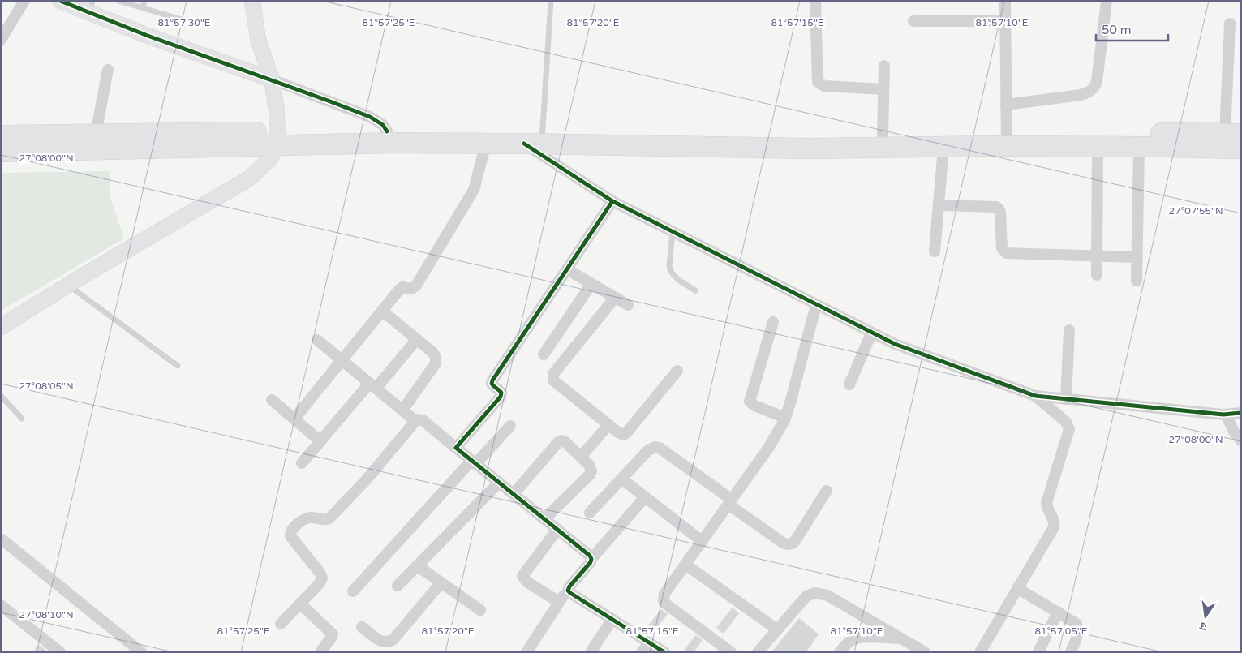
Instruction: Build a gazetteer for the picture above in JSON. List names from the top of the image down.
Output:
{
  "scale_bar": "50 m",
  "north": "bottom",
  "coordinates": [
    "81°57'30\"E",
    "81°57'25\"E",
    "81°57'20\"E",
    "81°57'15\"E",
    "81°57'10\"E",
    "27°08'00\"N",
    "27°07'55\"N",
    "27°08'05\"N",
    "27°08'10\"N",
    "81°57'05\"E"
  ]
}
